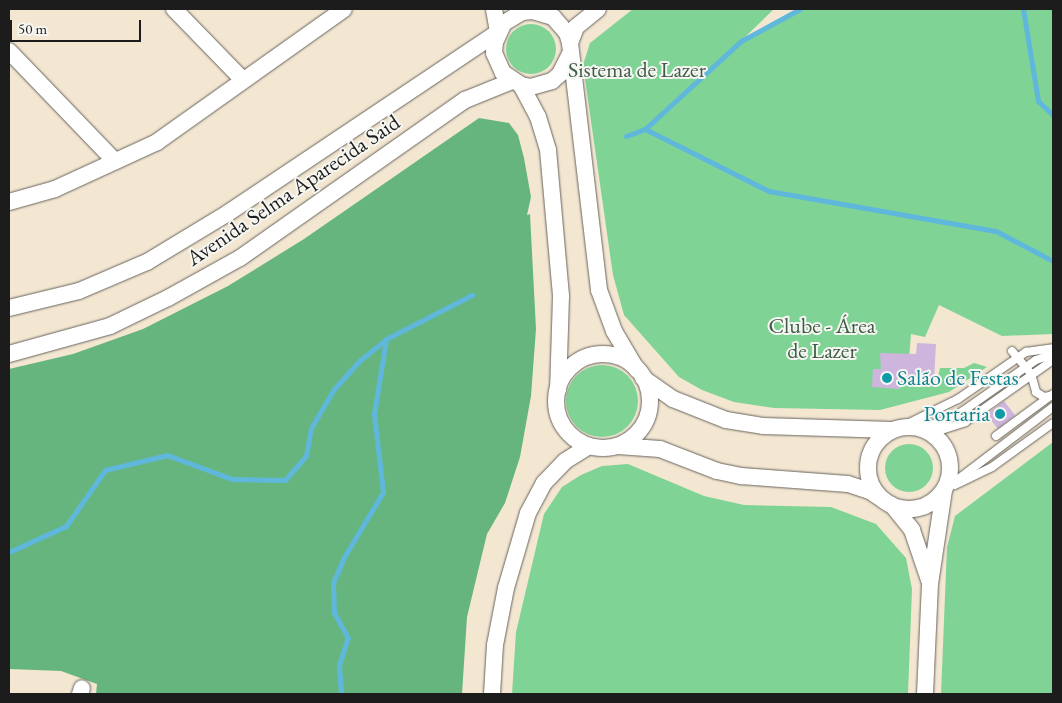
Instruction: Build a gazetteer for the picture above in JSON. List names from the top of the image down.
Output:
{
  "streets": {
    "street": ["Avenida Selma Aparecida Said"]
  },
  "parks": ["Sistema de Lazer", "Clube - Área de Lazer"],
  "places": ["Salão de Festas", "Portaria"],
  "scale_bar": "50 m"
}
